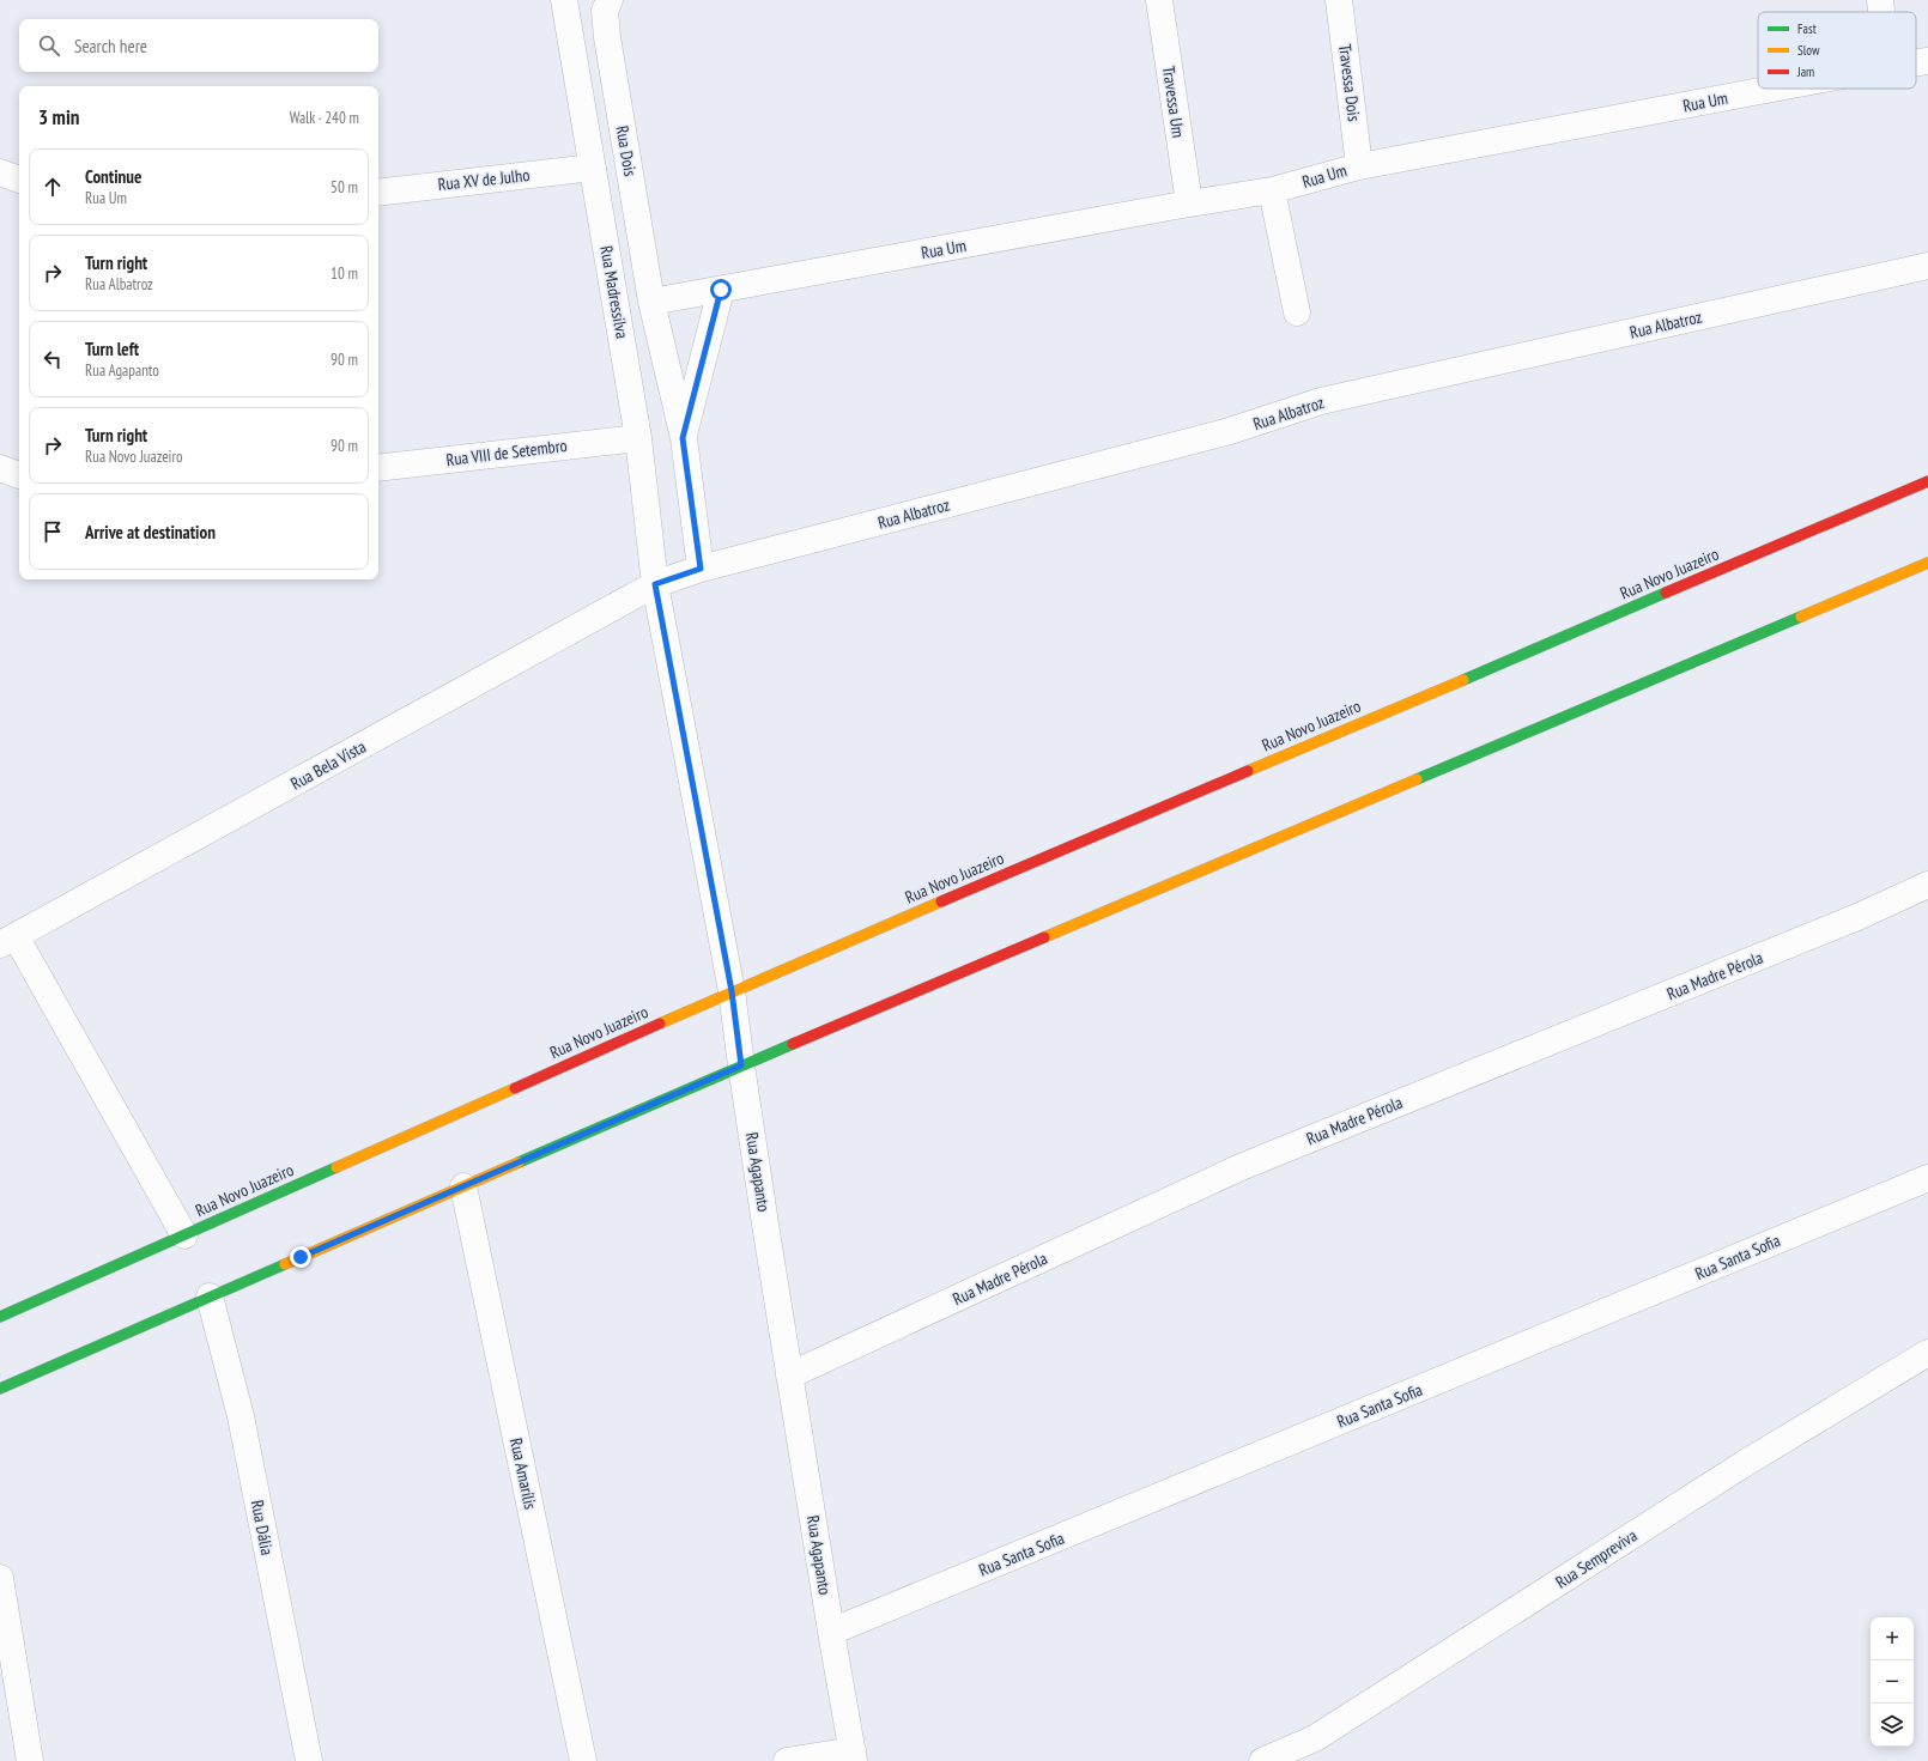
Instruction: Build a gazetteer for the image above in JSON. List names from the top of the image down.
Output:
{
  "streets": {
    "street": [
      "Travessa Dois",
      "Travessa Um",
      "Rua Um",
      "Rua Dois",
      "Rua XV de Julho",
      "Rua Madressilva",
      "Rua Albatroz",
      "Rua VIII de Setembro",
      "Rua Novo Juazeiro",
      "Rua Bela Vista",
      "Rua Madre Pérola",
      "Rua Agapanto",
      "Rua Santa Sofia",
      "Rua Amarílis",
      "Rua Dália",
      "Rua Sempreviva"
    ]
  },
  "crossings": [
    ["Travessa Dois", "Rua Um"],
    ["Travessa Um", "Rua Um"],
    ["Rua Um", "Rua Dois"],
    ["Rua XV de Julho", "Rua Madressilva"],
    ["Rua Madressilva", "Rua Albatroz"],
    ["Rua Madressilva", "Rua VIII de Setembro"],
    ["Rua Madressilva", "Rua Bela Vista"],
    ["Rua Madressilva", "Rua Agapanto"],
    ["Rua Albatroz", "Rua Bela Vista"],
    ["Rua Albatroz", "Rua Agapanto"],
    ["Rua Novo Juazeiro", "Rua Agapanto"],
    ["Rua Bela Vista", "Rua Agapanto"],
    ["Rua Madre Pérola", "Rua Agapanto"],
    ["Rua Agapanto", "Rua Santa Sofia"]
  ],
  "legend": ["Fast", "Slow", "Jam"],
  "page": {
    "search": "Search here",
    "heading": ["3 min", "Walk · 240 m"],
    "list": [
      ["Continue", "Rua Um", "50 m"],
      ["Turn right", "Rua Albatroz", "10 m"],
      ["Turn left", "Rua Agapanto", "90 m"],
      ["Turn right", "Rua Novo Juazeiro", "90 m"],
      "Arrive at destination"
    ],
    "map_buttons": ["+", "−"]
  }
}
